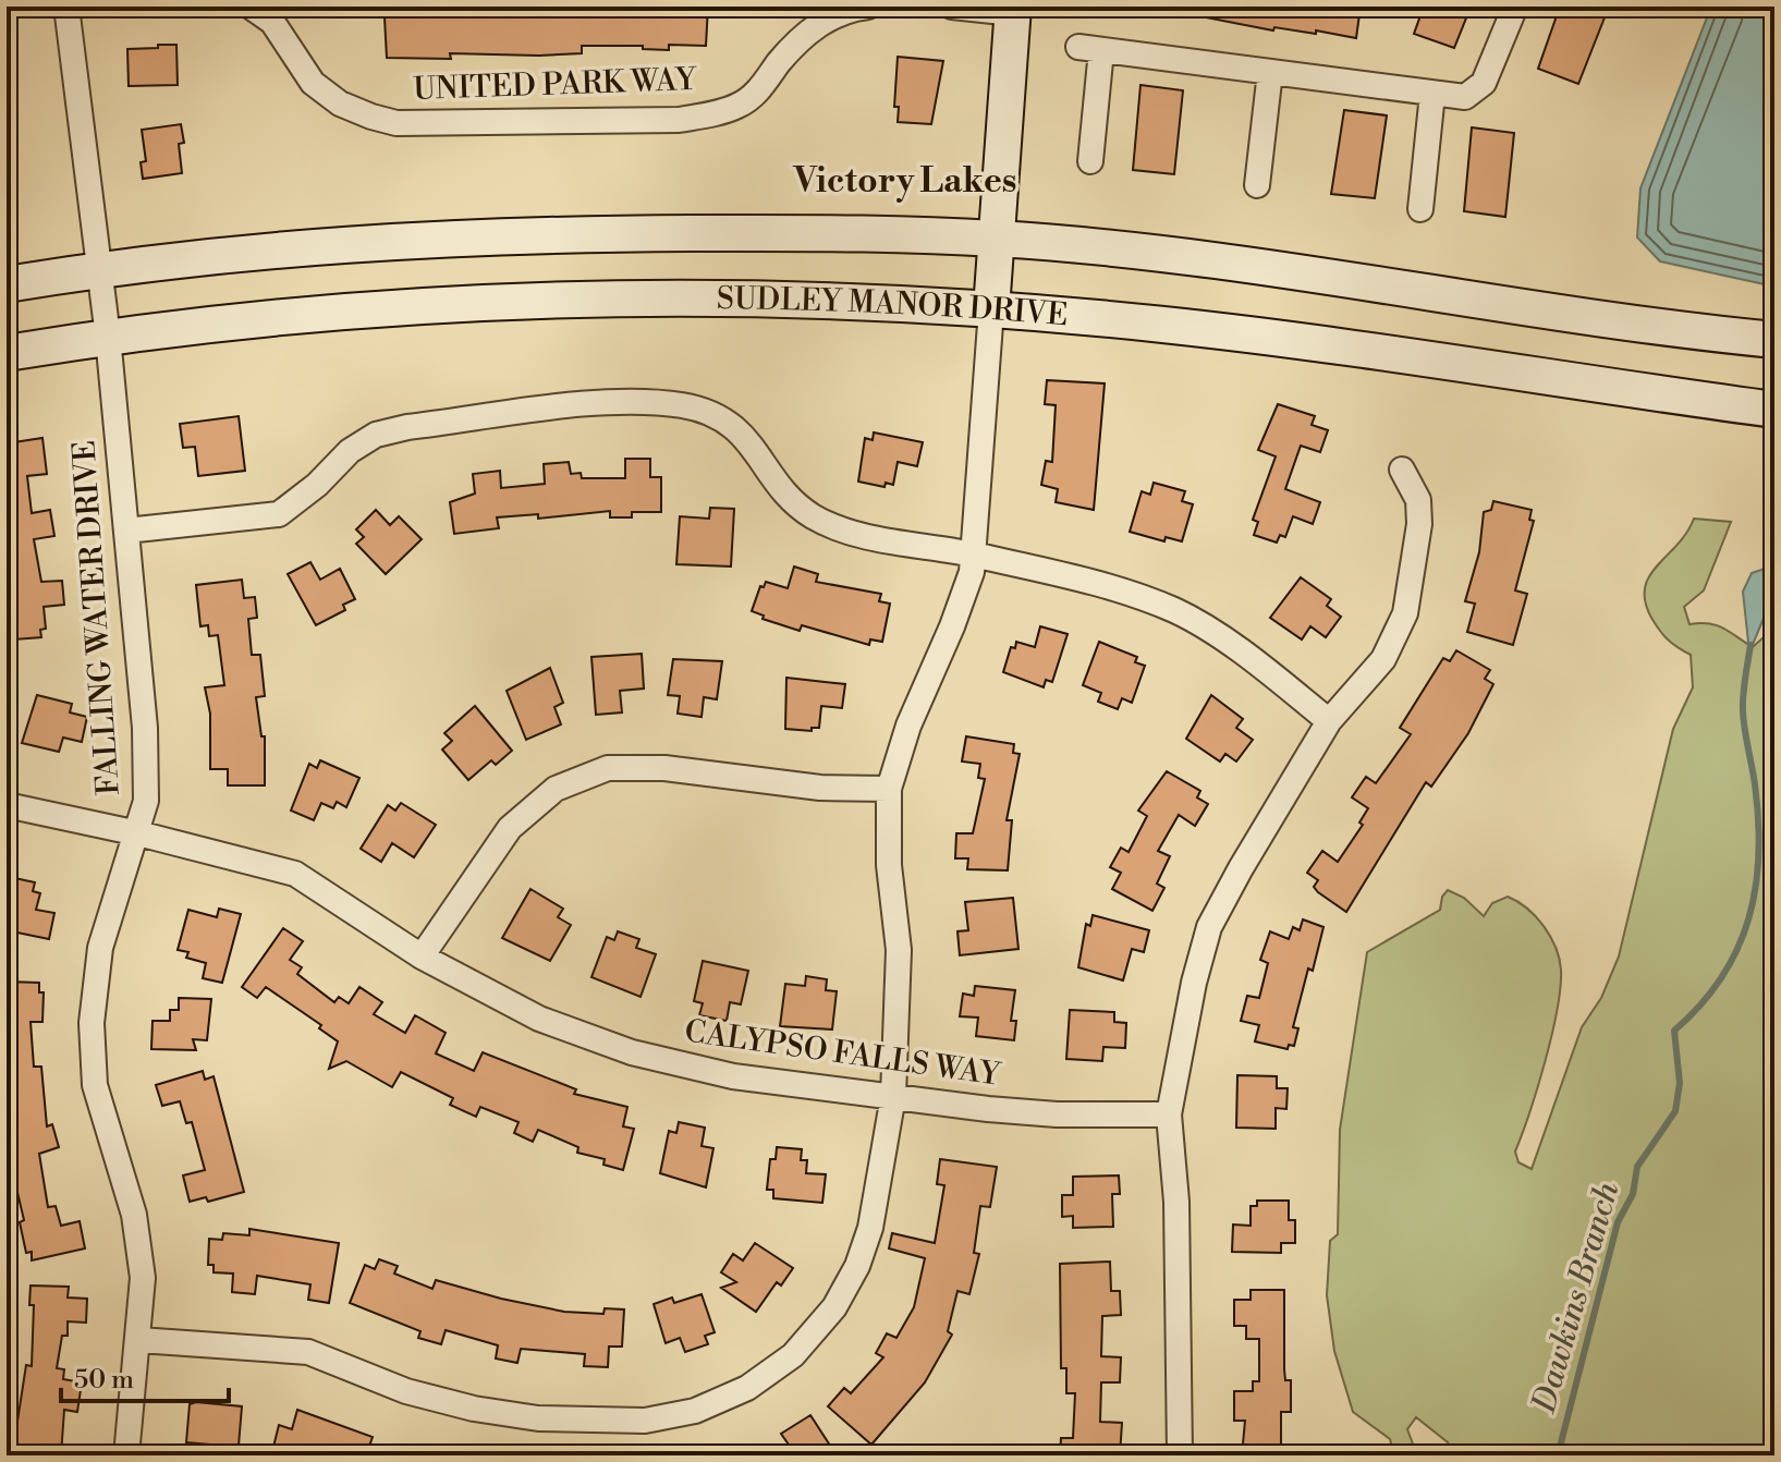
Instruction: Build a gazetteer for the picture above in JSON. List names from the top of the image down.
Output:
{
  "streets": {
    "main road": ["SUDLEY MANOR DRIVE"],
    "street": ["UNITED PARK WAY", "FALLING WATER DRIVE", "CALYPSO FALLS WAY"]
  },
  "crossings": [
    ["SUDLEY MANOR DRIVE", "FALLING WATER DRIVE"],
    ["FALLING WATER DRIVE", "CALYPSO FALLS WAY"]
  ],
  "districts": ["Victory Lakes"],
  "water": ["Dawkins Branch"],
  "scale_bar": "50 m"
}
